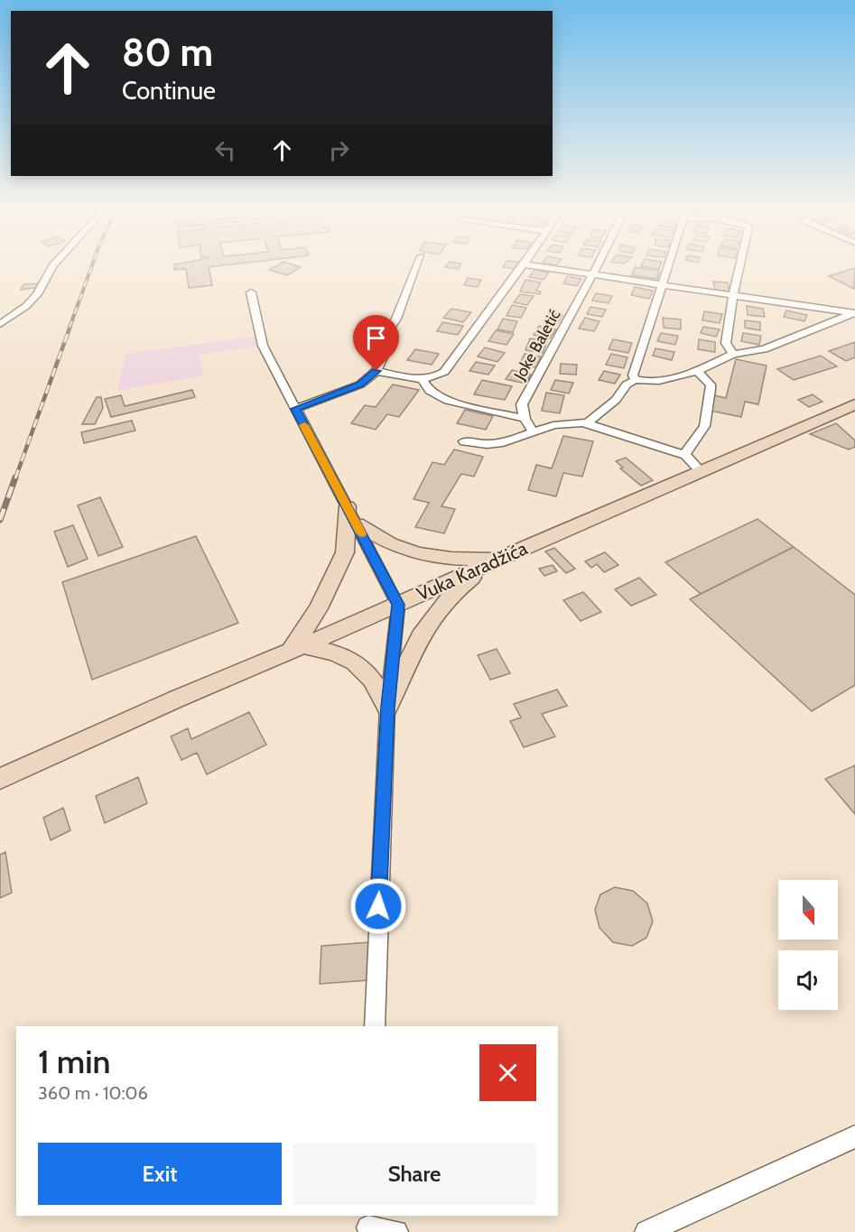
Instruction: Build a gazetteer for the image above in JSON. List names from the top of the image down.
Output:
{
  "streets": {
    "street": ["Joke Baletić", "Vuka Karadžića"]
  },
  "north": "bottom",
  "page": {
    "turn": ["80 m", "Continue"],
    "heading": ["1 min", "360 m · 10:06"],
    "buttons": ["Exit", "Share"]
  }
}
